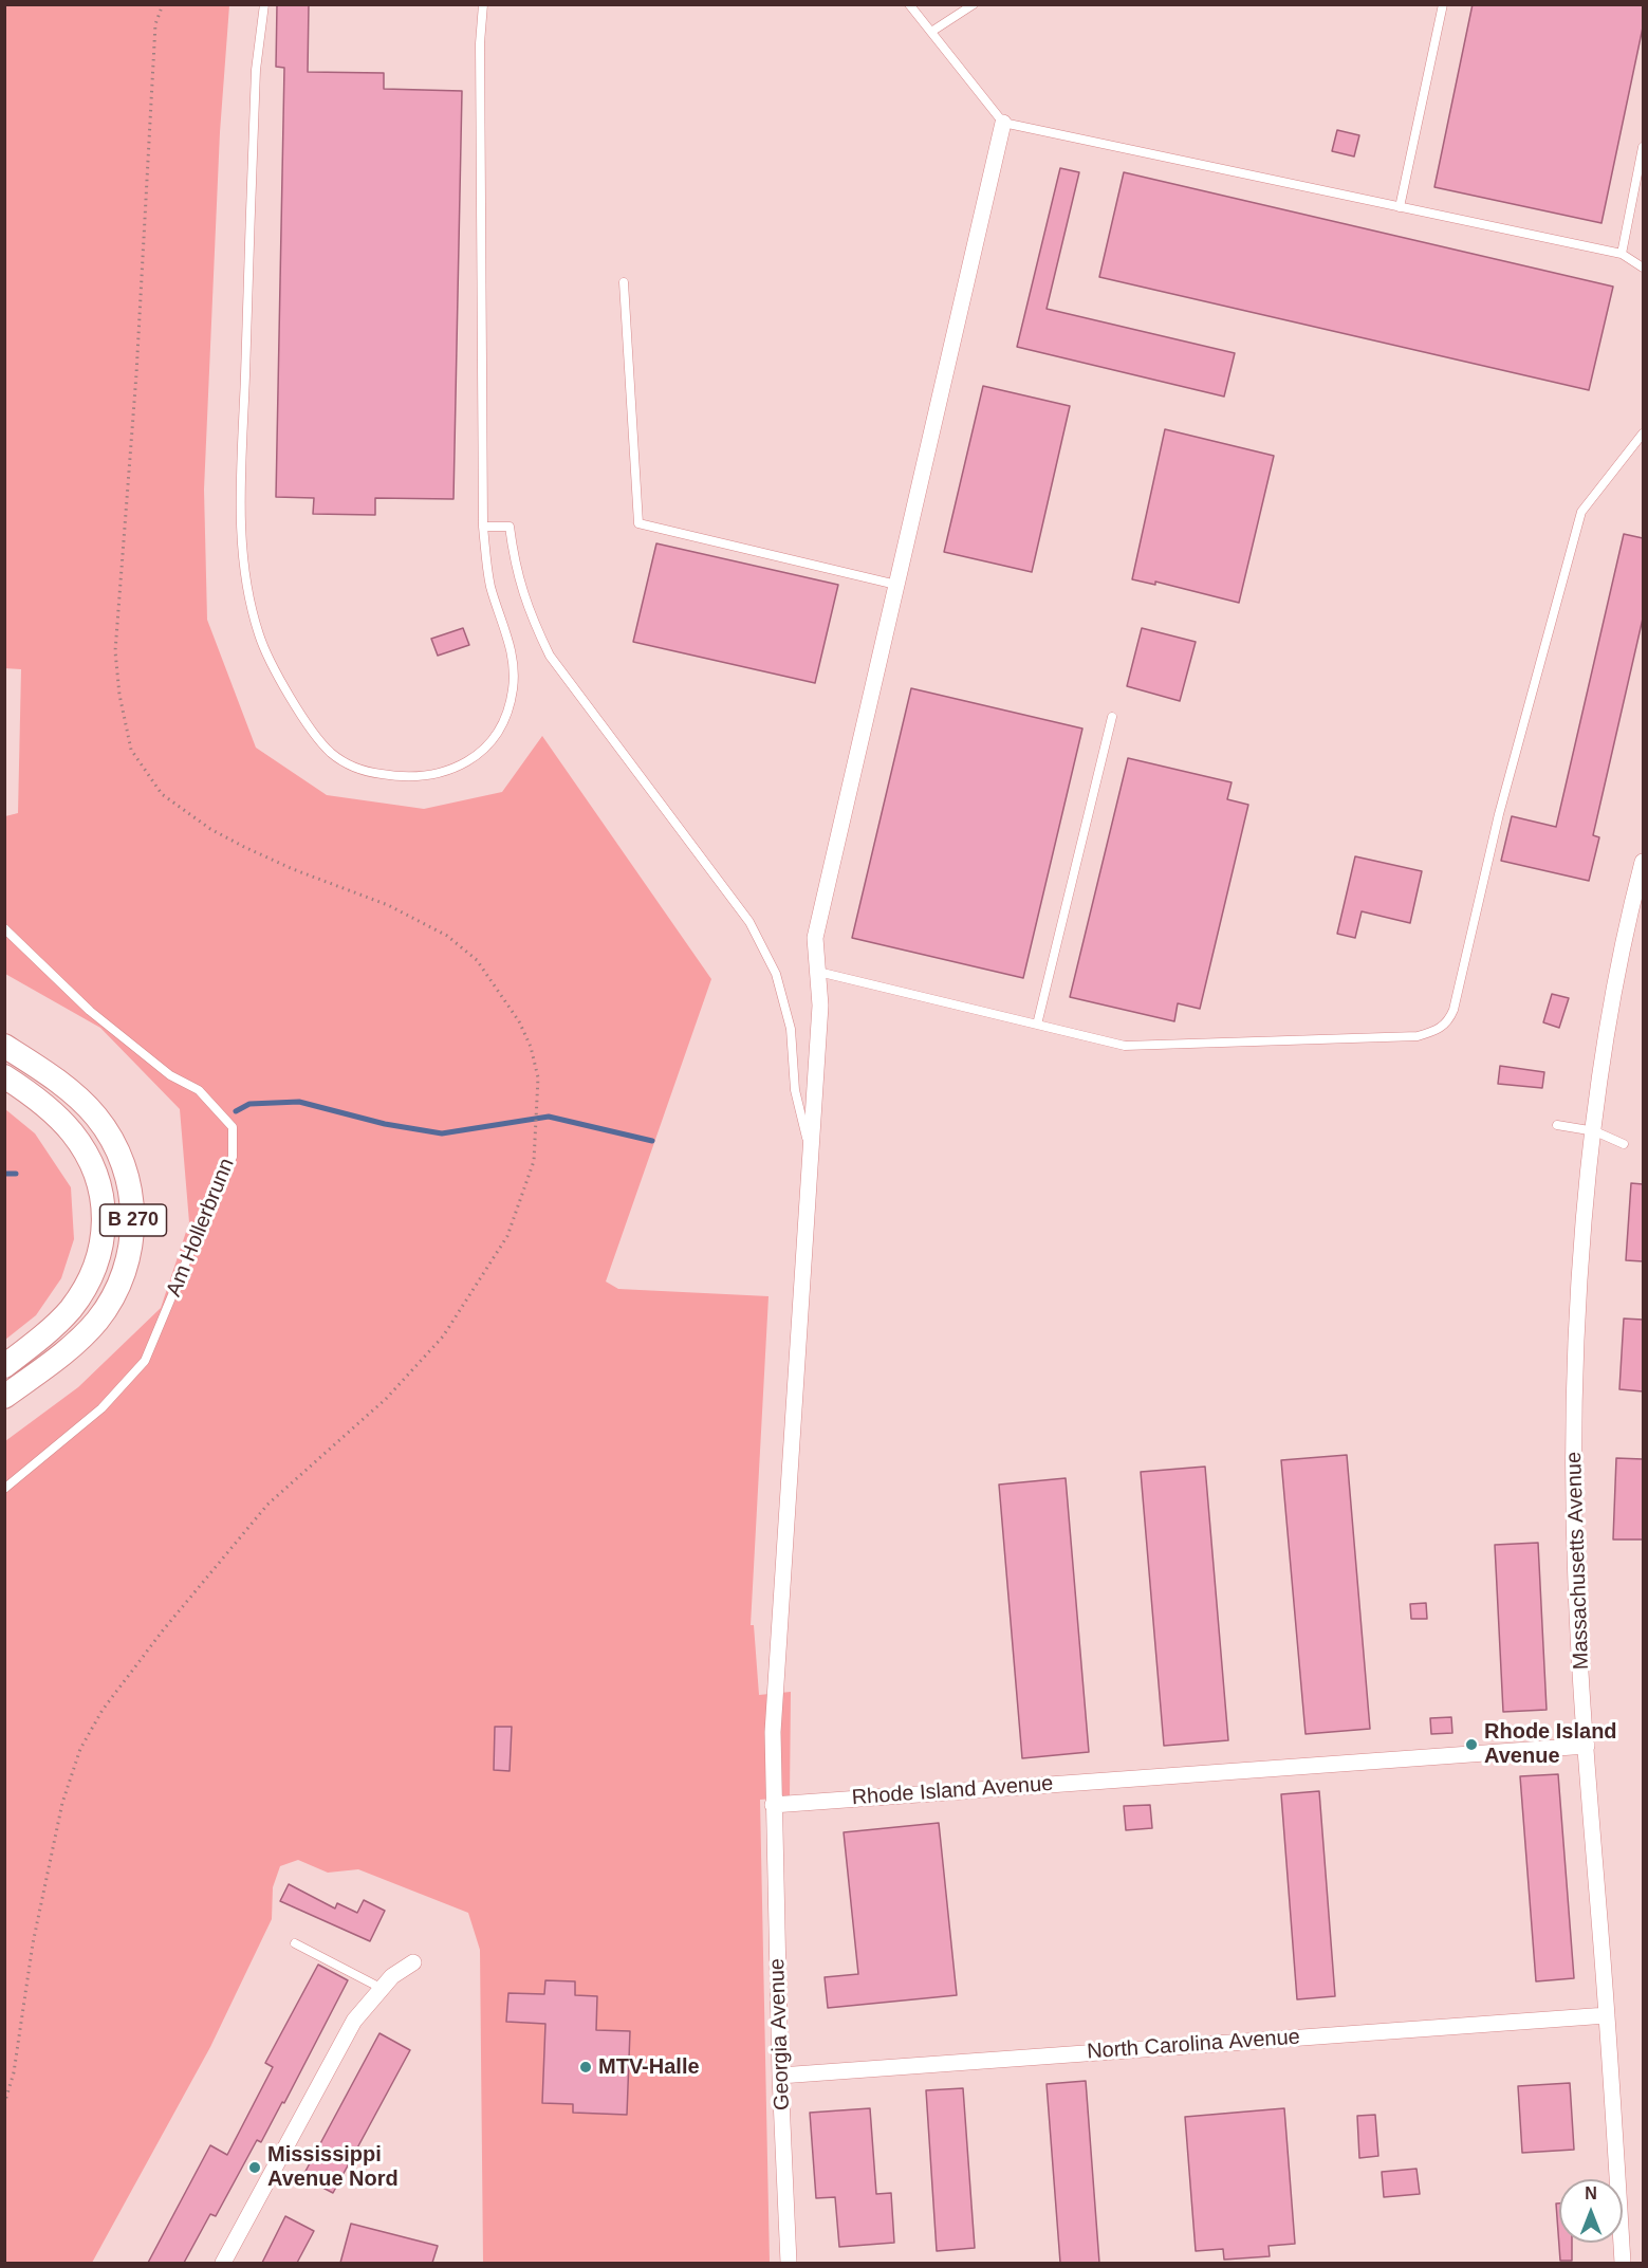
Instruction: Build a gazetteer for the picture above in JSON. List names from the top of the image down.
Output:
{
  "streets": {
    "main road": ["B 270"],
    "street": [
      "Massachusetts Avenue",
      "Rhode Island Avenue",
      "Georgia Avenue",
      "North Carolina Avenue"
    ],
    "lane": ["Am Hollerbrunn"]
  },
  "crossings": [
    ["Massachusetts Avenue", "Rhode Island Avenue"],
    ["Massachusetts Avenue", "North Carolina Avenue"],
    ["Rhode Island Avenue", "Georgia Avenue"],
    ["Georgia Avenue", "North Carolina Avenue"]
  ],
  "places": ["Rhode Island Avenue", "MTV-Halle", "Mississippi Avenue Nord"],
  "north": "top"
}
